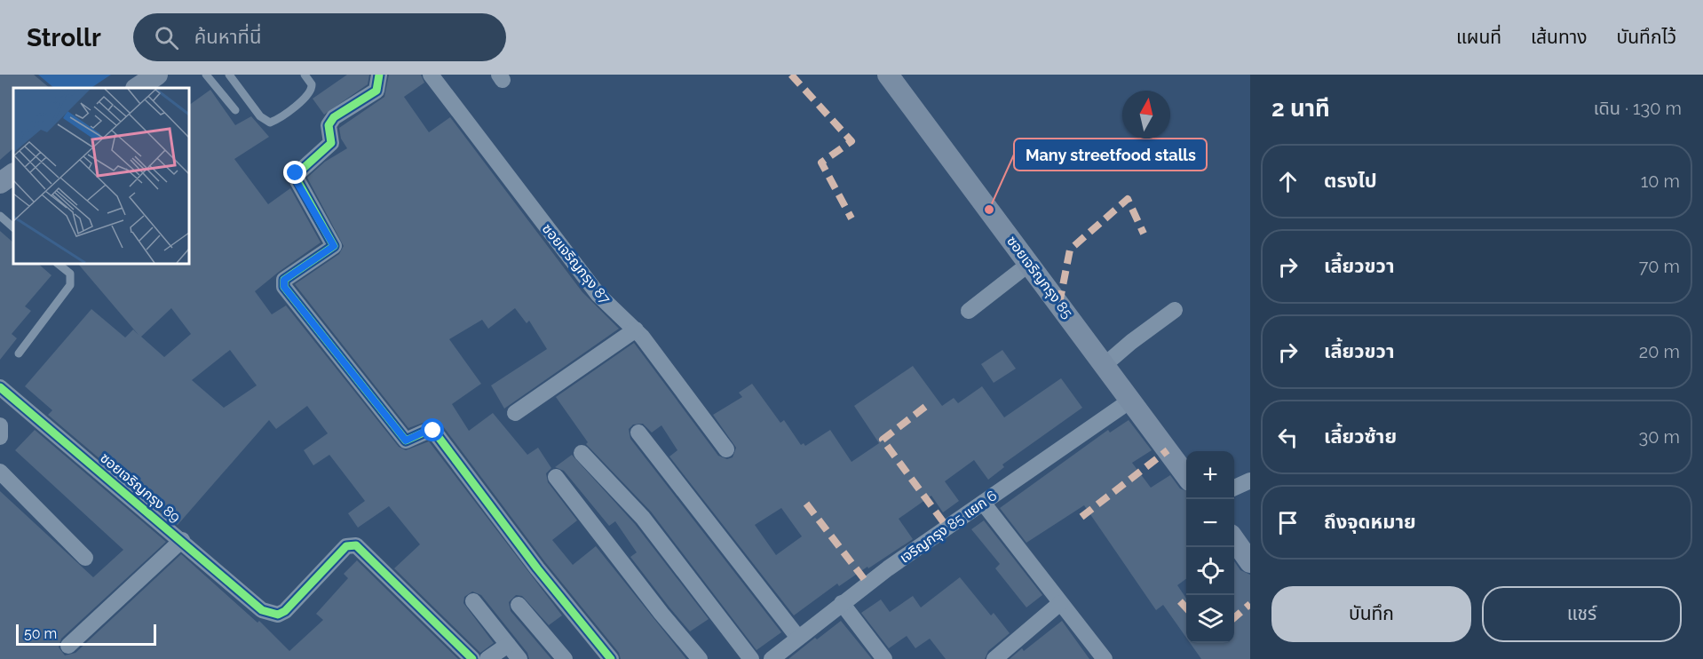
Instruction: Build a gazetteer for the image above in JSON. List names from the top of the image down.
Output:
{
  "streets": {
    "street": [
      "ซอยเจริญกรุง 87",
      "ซอยเจริญกรุง 85",
      "ซอยเจริญกรุง 89",
      "เจริญกรุง 85 แยก 6"
    ]
  },
  "crossings": [
    ["ซอยเจริญกรุง 85", "เจริญกรุง 85 แยก 6"]
  ],
  "places": ["Many streetfood stalls"],
  "scale_bar": "50 m",
  "north": "top",
  "page": {
    "header": "Strollr",
    "search": "ค้นหาที่นี่",
    "nav": ["แผนที่", "เส้นทาง", "บันทึกไว้"],
    "heading": ["2 นาที", "เดิน · 130 m"],
    "list": [
      ["ตรงไป", "10 m"],
      ["เลี้ยวขวา", "70 m"],
      ["เลี้ยวขวา", "20 m"],
      ["เลี้ยวซ้าย", "30 m"],
      "ถึงจุดหมาย"
    ],
    "map_buttons": ["+", "−"],
    "buttons": ["บันทึก", "แชร์"],
    "scale": "50 m"
  }
}
